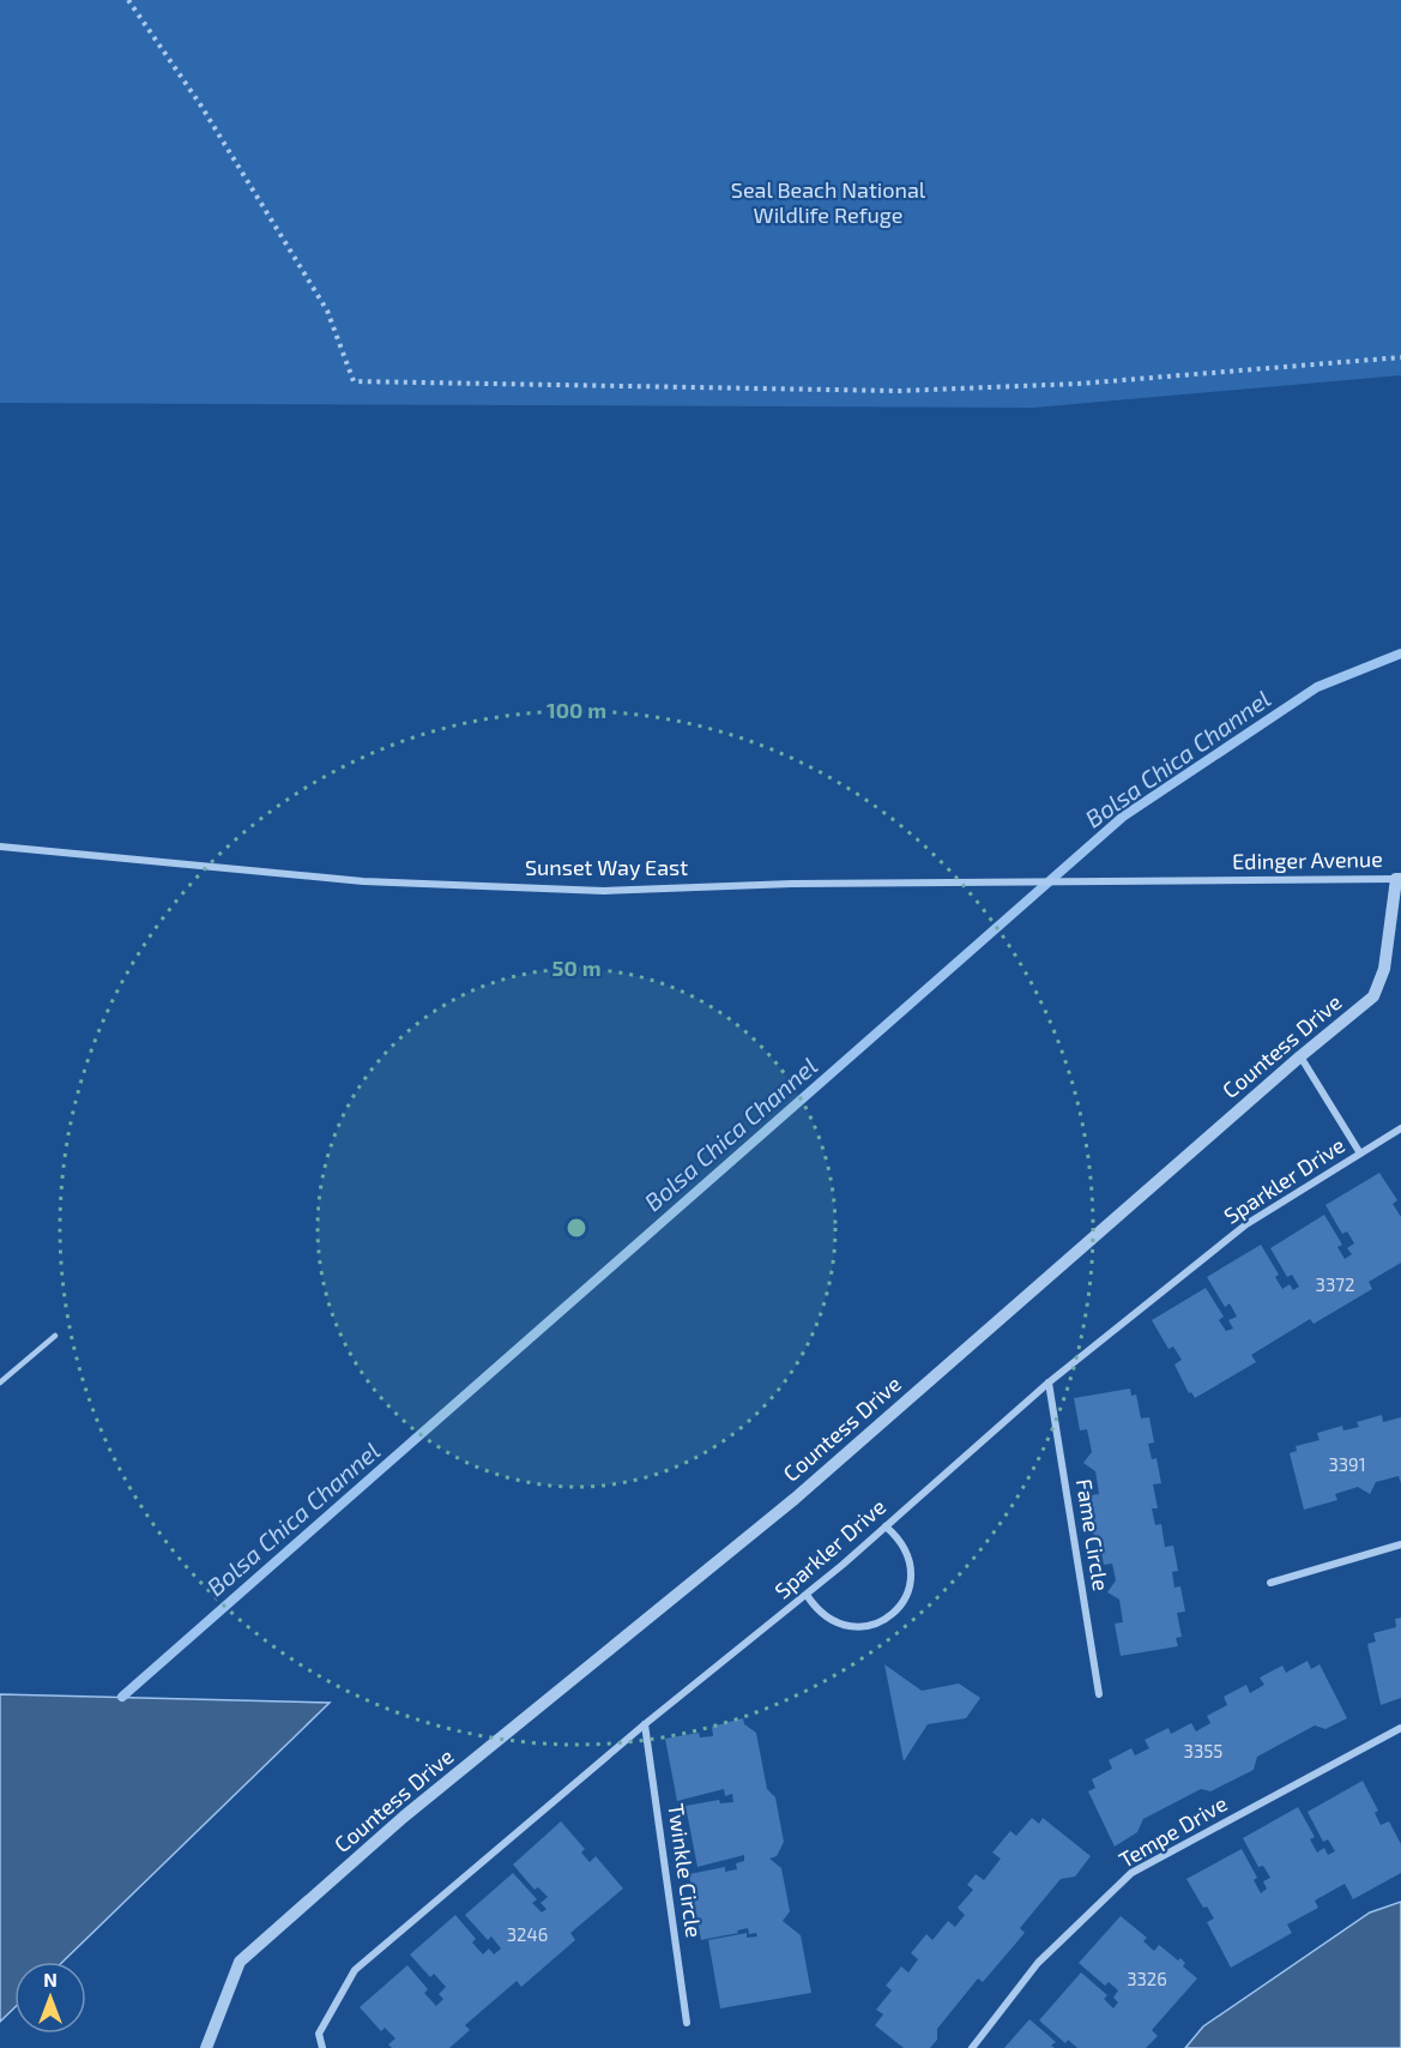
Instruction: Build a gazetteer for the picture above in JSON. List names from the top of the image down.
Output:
{
  "streets": {
    "street": [
      "Edinger Avenue",
      "Sunset Way East",
      "Countess Drive",
      "Sparkler Drive",
      "Fame Circle",
      "Tempe Drive",
      "Twinkle Circle"
    ]
  },
  "crossings": [
    ["Edinger Avenue", "Sunset Way East"],
    ["Edinger Avenue", "Countess Drive"],
    ["Sparkler Drive", "Fame Circle"],
    ["Sparkler Drive", "Twinkle Circle"]
  ],
  "water": ["Bolsa Chica Channel"],
  "parks": ["Seal Beach National Wildlife Refuge"],
  "house_numbers": [
    "3372",
    "3391",
    "3355",
    "3246",
    "3326"
  ],
  "north": "top",
  "rings": ["100 m", "50 m"]
}
